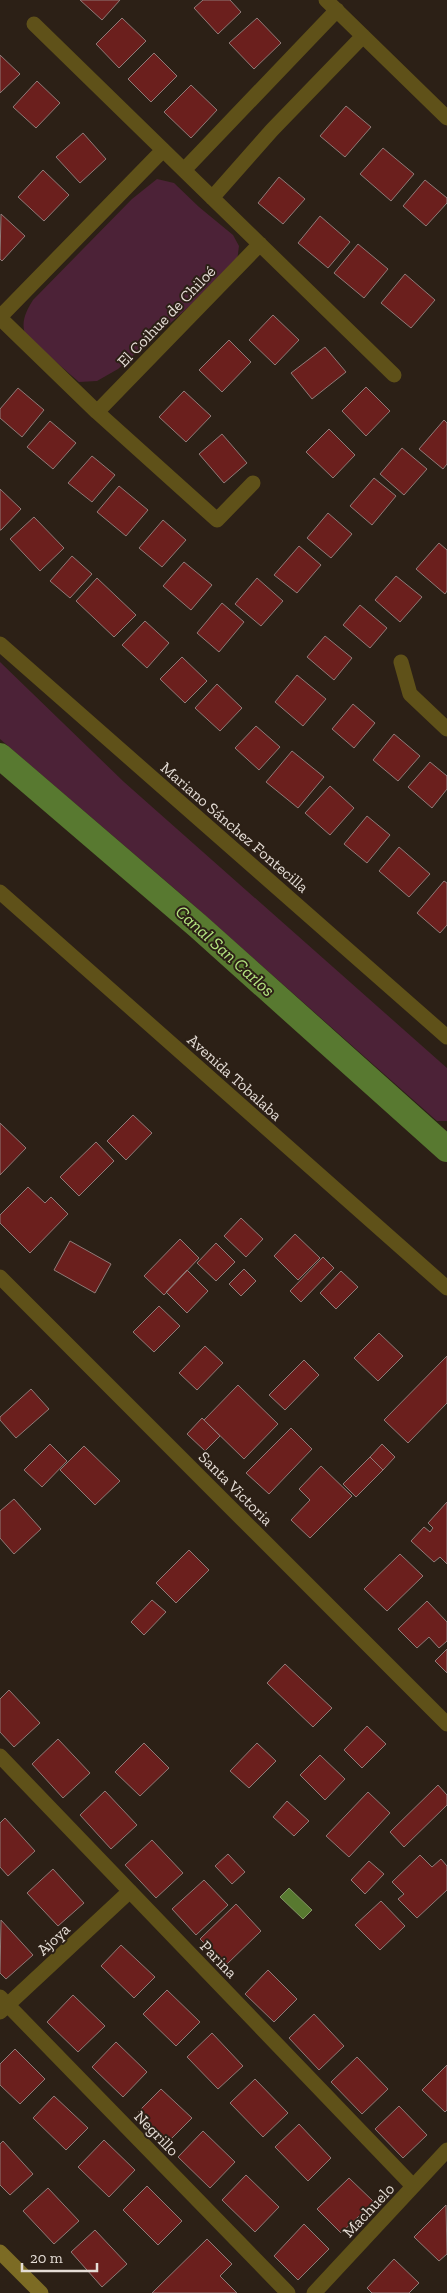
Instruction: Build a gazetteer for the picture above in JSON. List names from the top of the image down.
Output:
{
  "streets": {
    "street": [
      "El Coihue de Chiloé",
      "Mariano Sánchez Fontecilla",
      "Avenida Tobalaba",
      "Santa Victoria",
      "Ajoya",
      "Parina",
      "Negrillo",
      "Machuelo"
    ]
  },
  "crossings": [
    ["Ajoya", "Parina"],
    ["Ajoya", "Negrillo"],
    ["Parina", "Machuelo"]
  ],
  "water": ["Canal San Carlos"],
  "scale_bar": "20 m"
}
